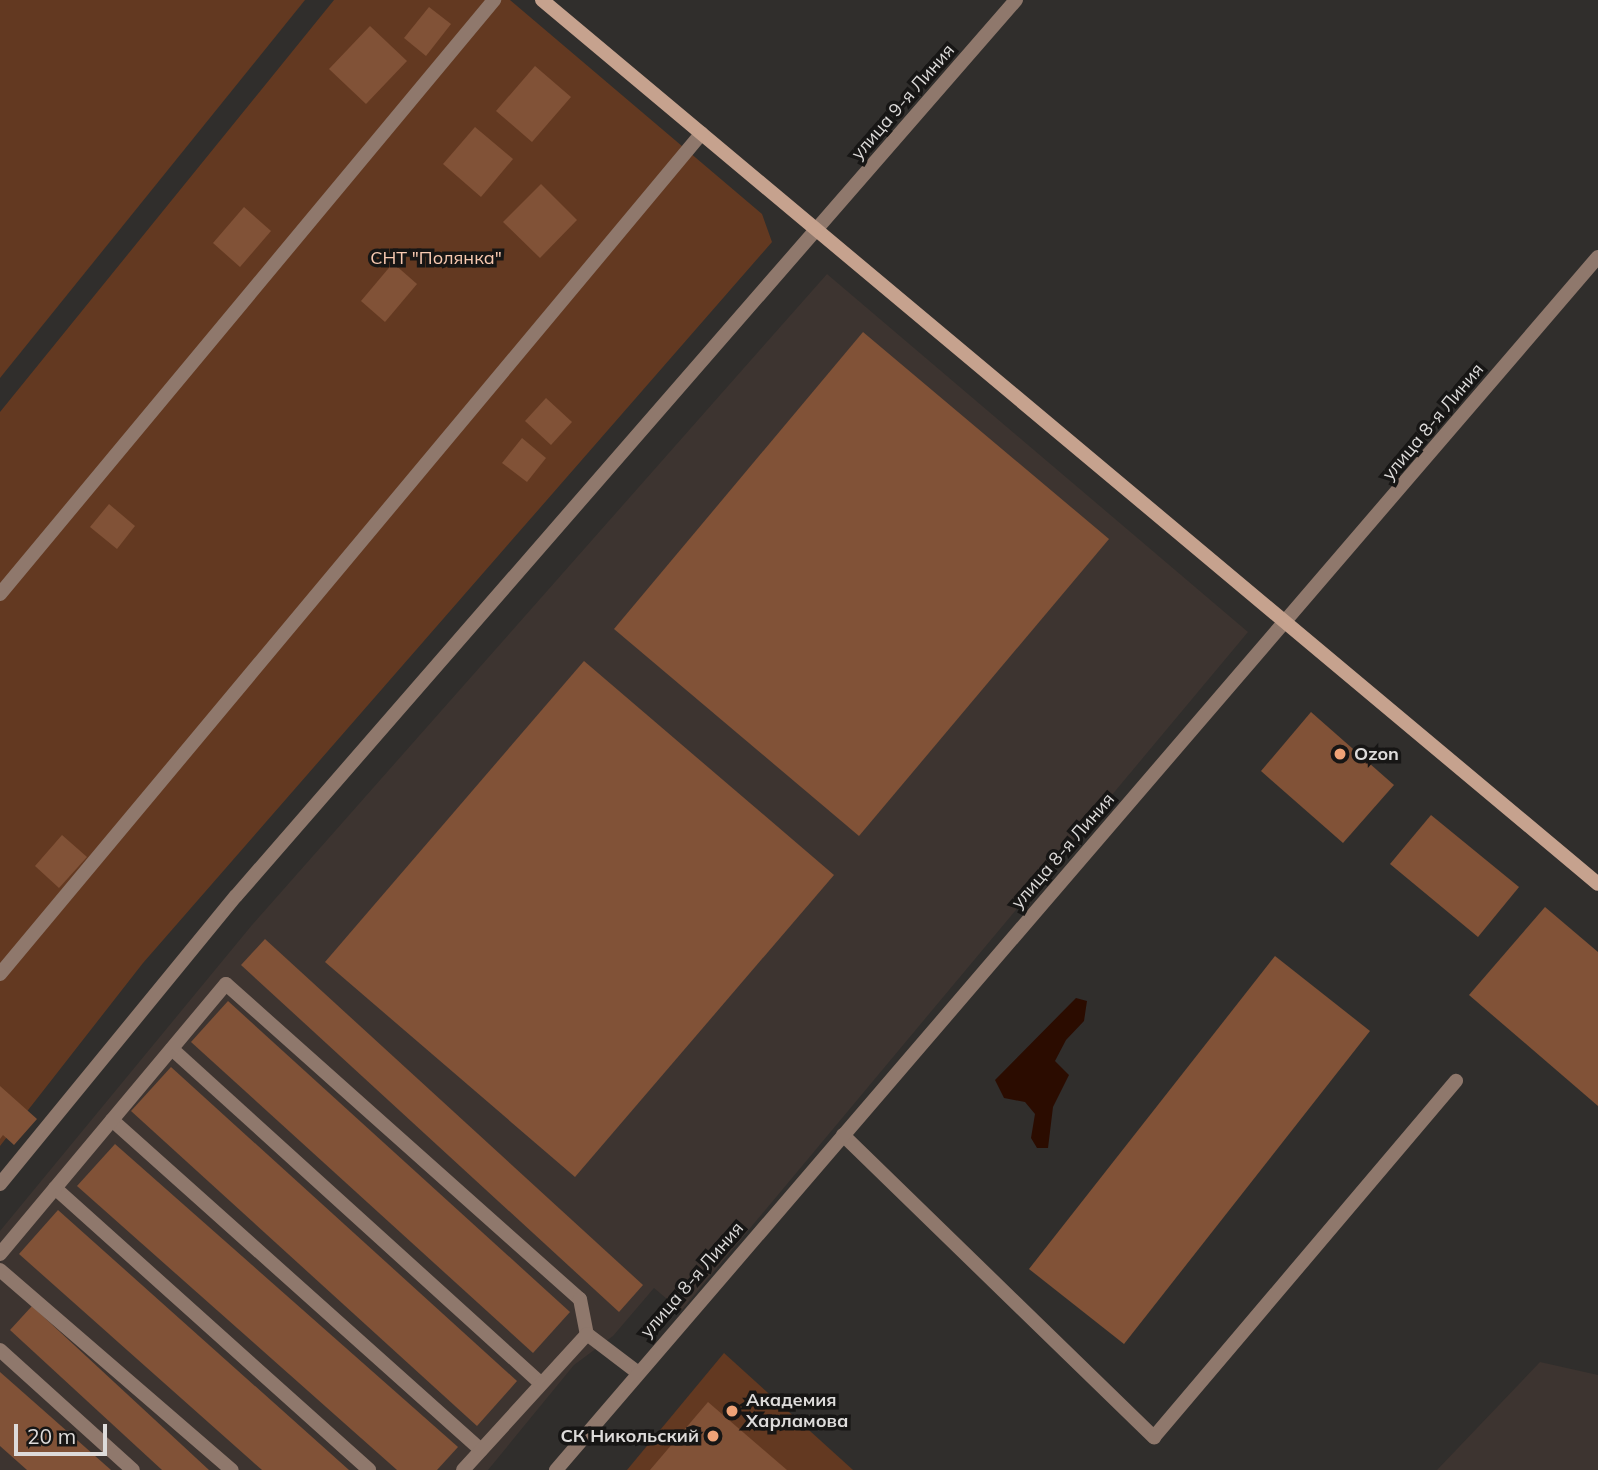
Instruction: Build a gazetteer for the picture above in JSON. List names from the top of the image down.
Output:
{
  "streets": {
    "street": ["улица 9-я Линия", "улица 8-я Линия"]
  },
  "parks": ["СНТ \"Полянка\""],
  "places": ["Ozon", "Академия Харламова", "СК Никольский"],
  "scale_bar": "20 m"
}
